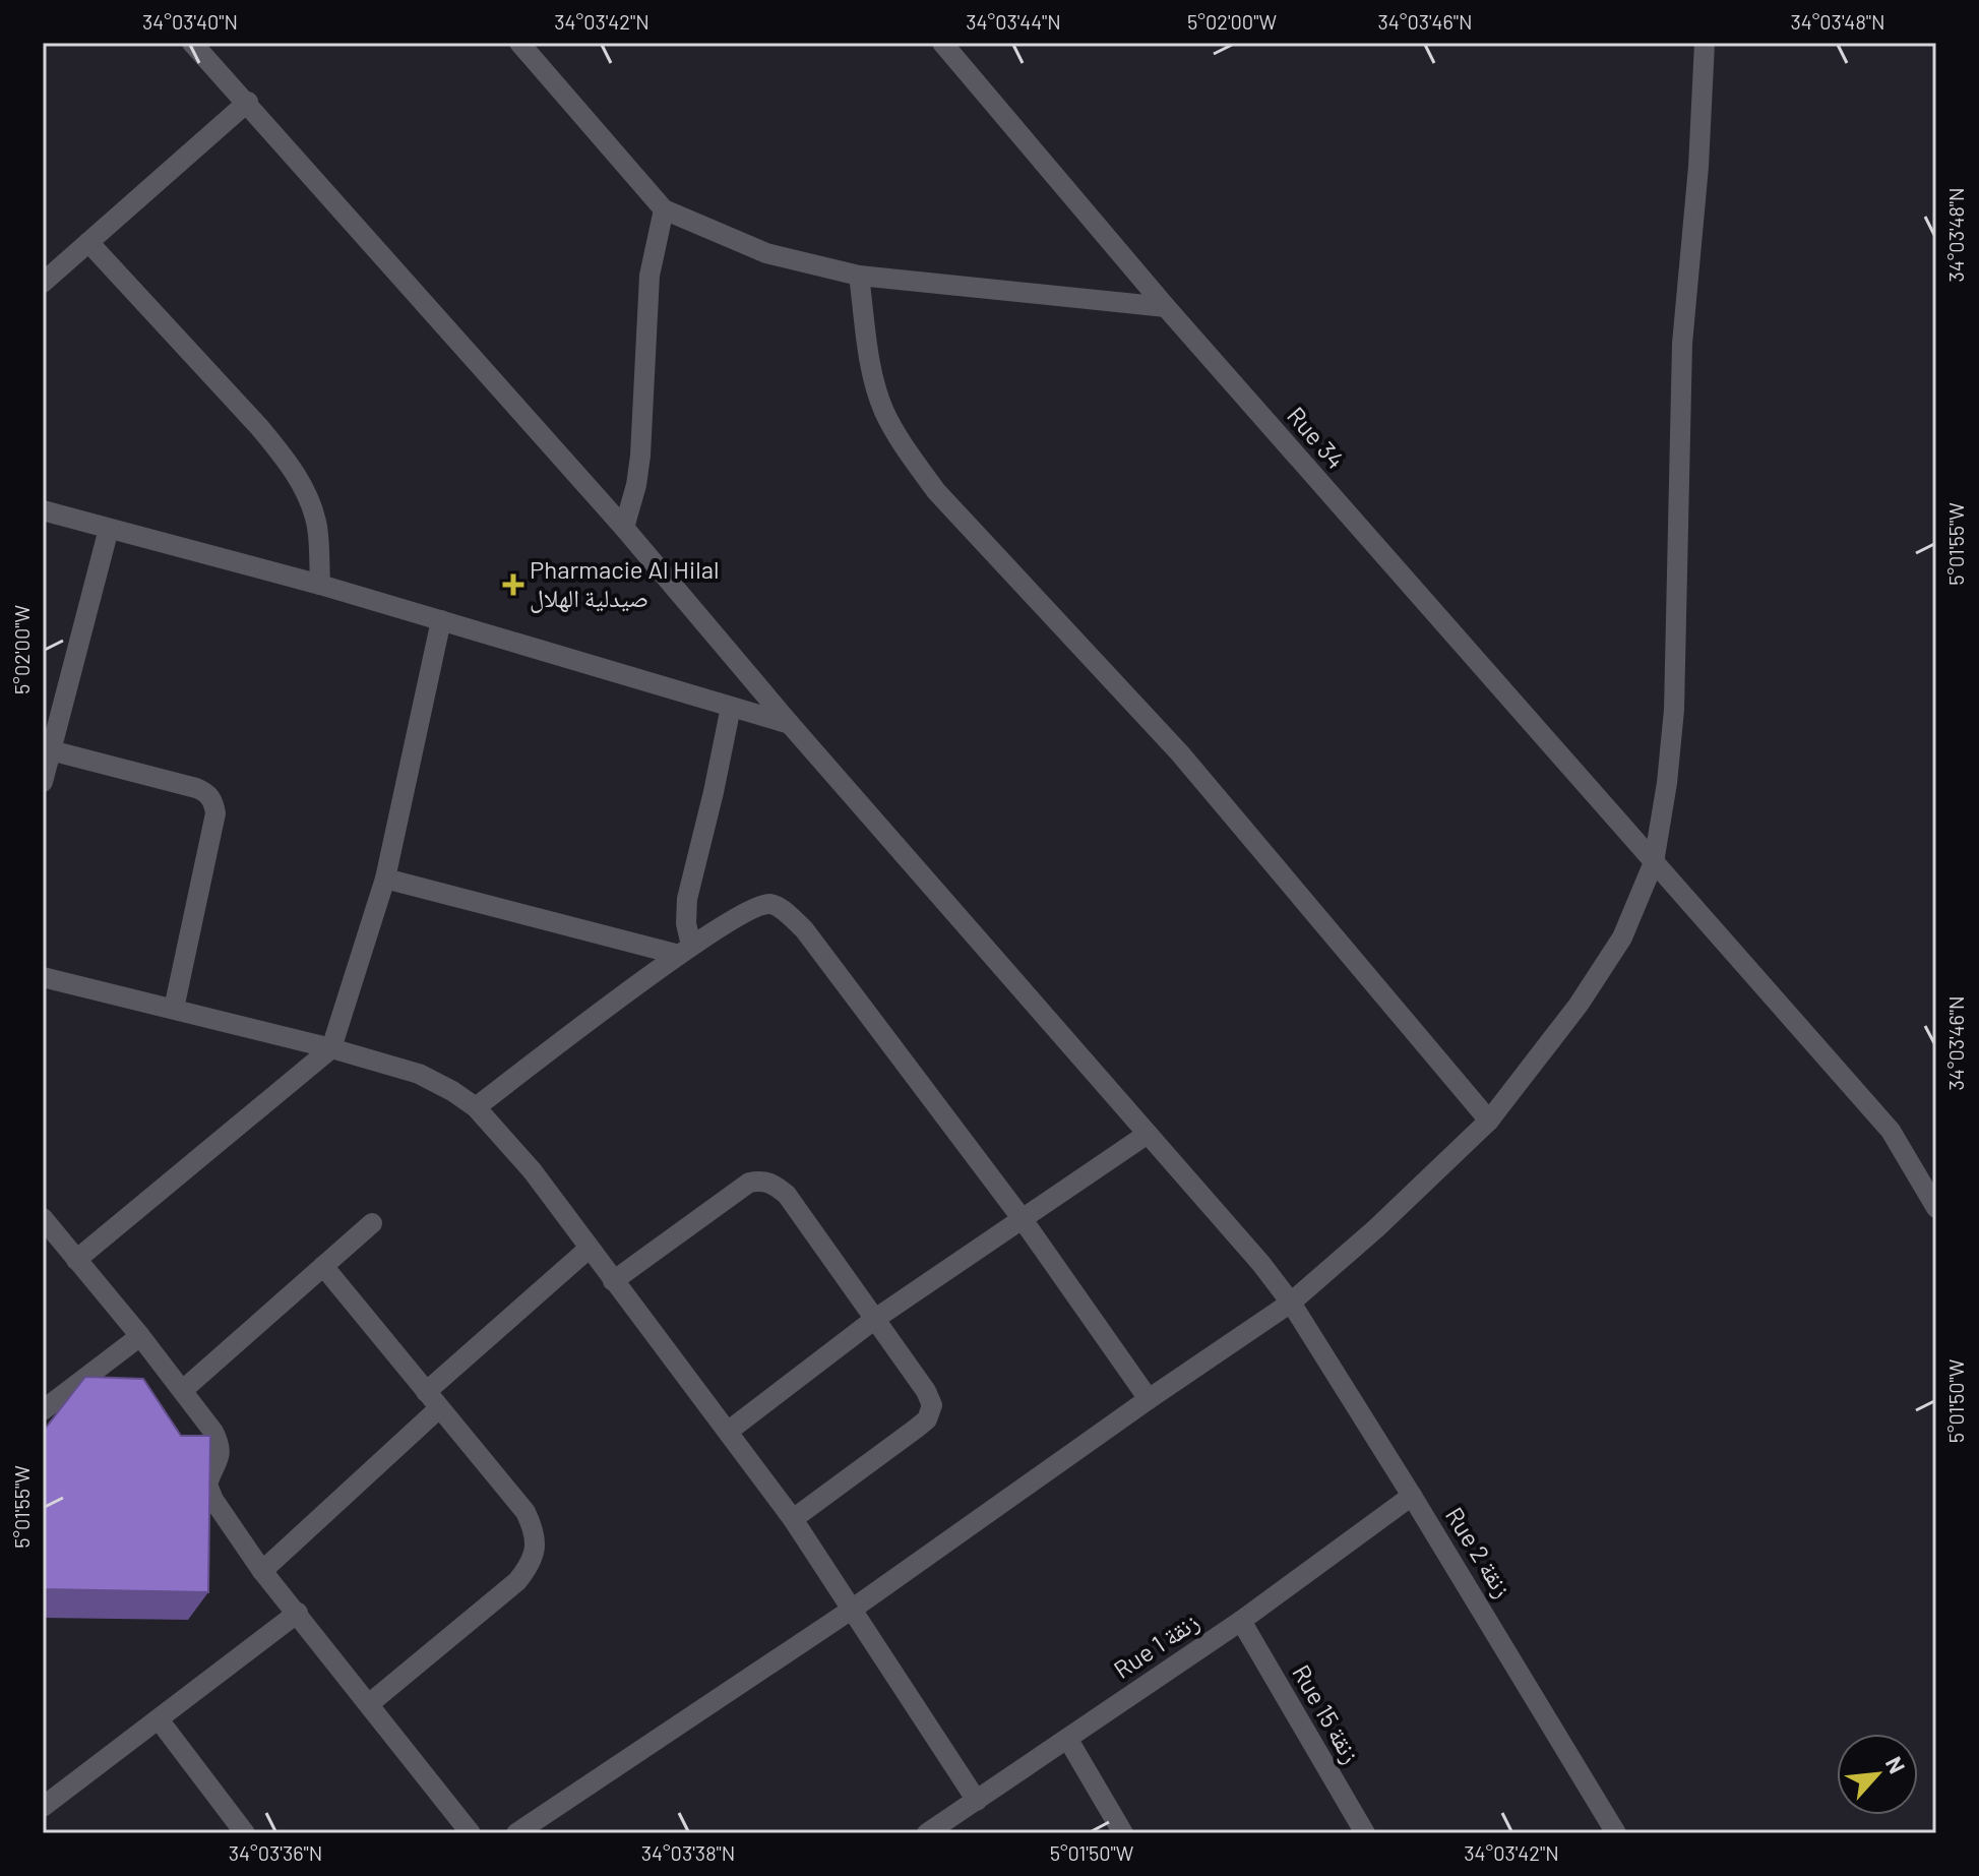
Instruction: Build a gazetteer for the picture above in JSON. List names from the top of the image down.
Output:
{
  "streets": {
    "street": [
      "Rue 34",
      "Rue 2 زنقة",
      "Rue 1 زنقة",
      "Rue 15 زنقة"
    ]
  },
  "crossings": [
    ["Rue 2 زنقة", "Rue 1 زنقة"],
    ["Rue 1 زنقة", "Rue 15 زنقة"]
  ],
  "places": {
    "health": ["Pharmacie Al Hilal صيدلية الهلال"]
  },
  "north": "top right",
  "coordinates": [
    "34°03'40\"N",
    "34°03'42\"N",
    "34°03'44\"N",
    "5°02'00\"W",
    "34°03'46\"N",
    "34°03'48\"N",
    "5°01'55\"W",
    "5°01'50\"W",
    "34°03'36\"N",
    "34°03'38\"N"
  ]
}
